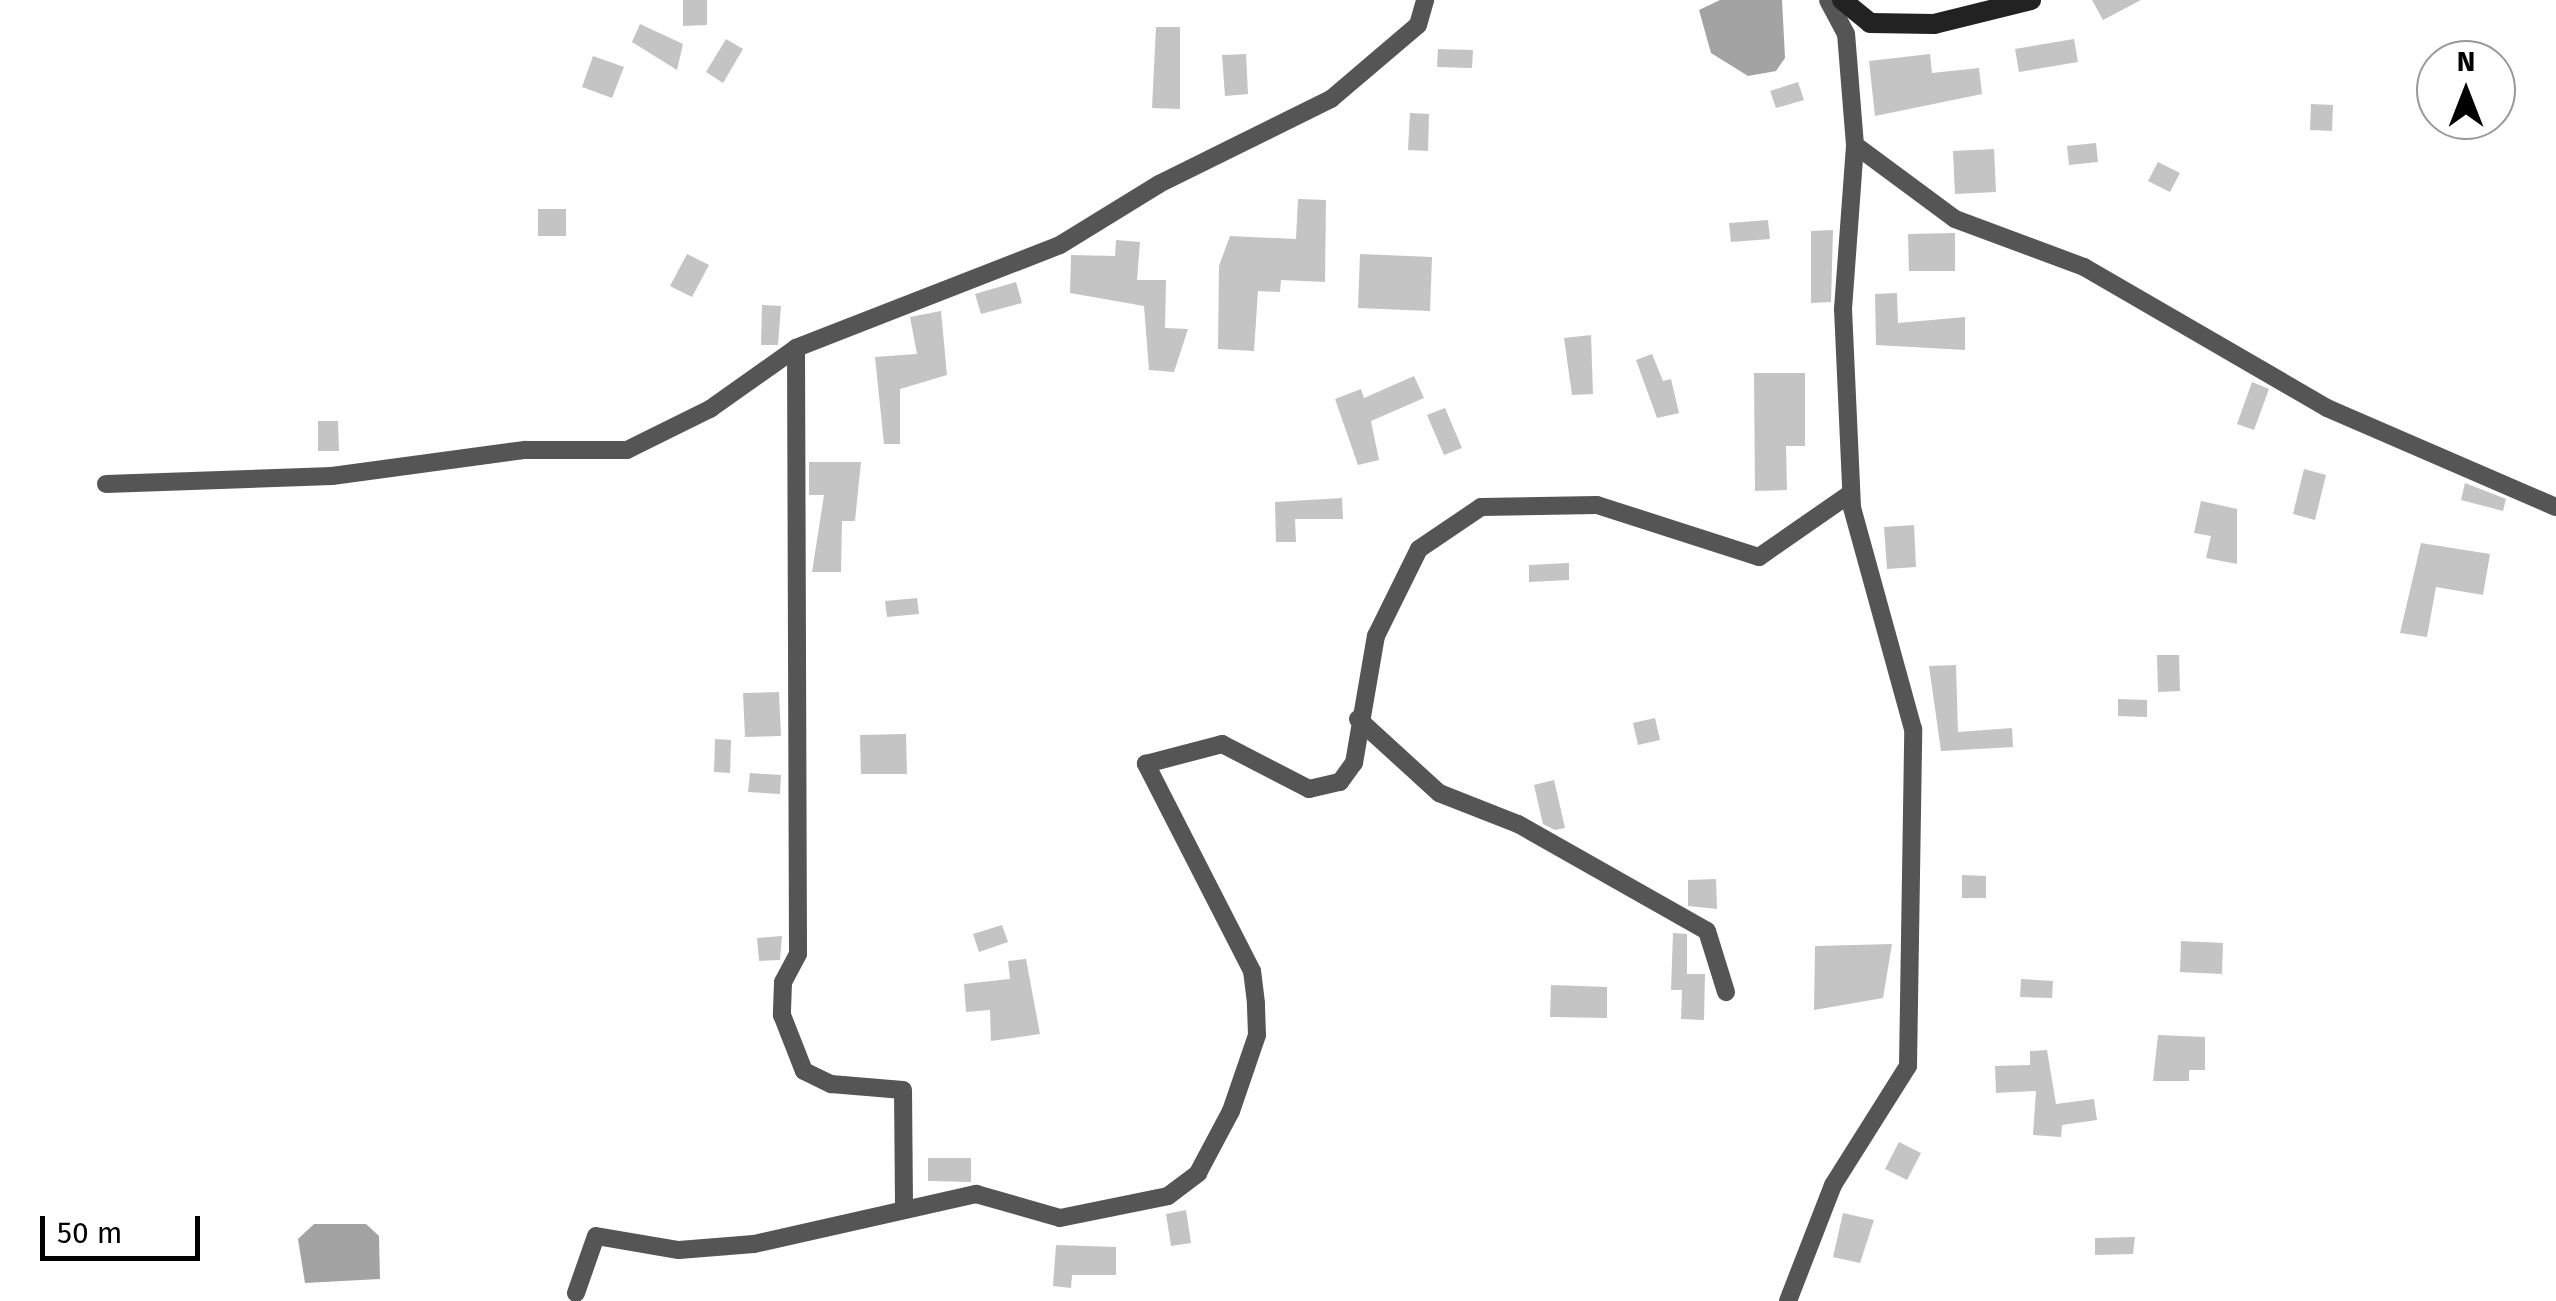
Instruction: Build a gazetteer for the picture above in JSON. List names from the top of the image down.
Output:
{
  "scale_bar": "50 m",
  "north": "top"
}
